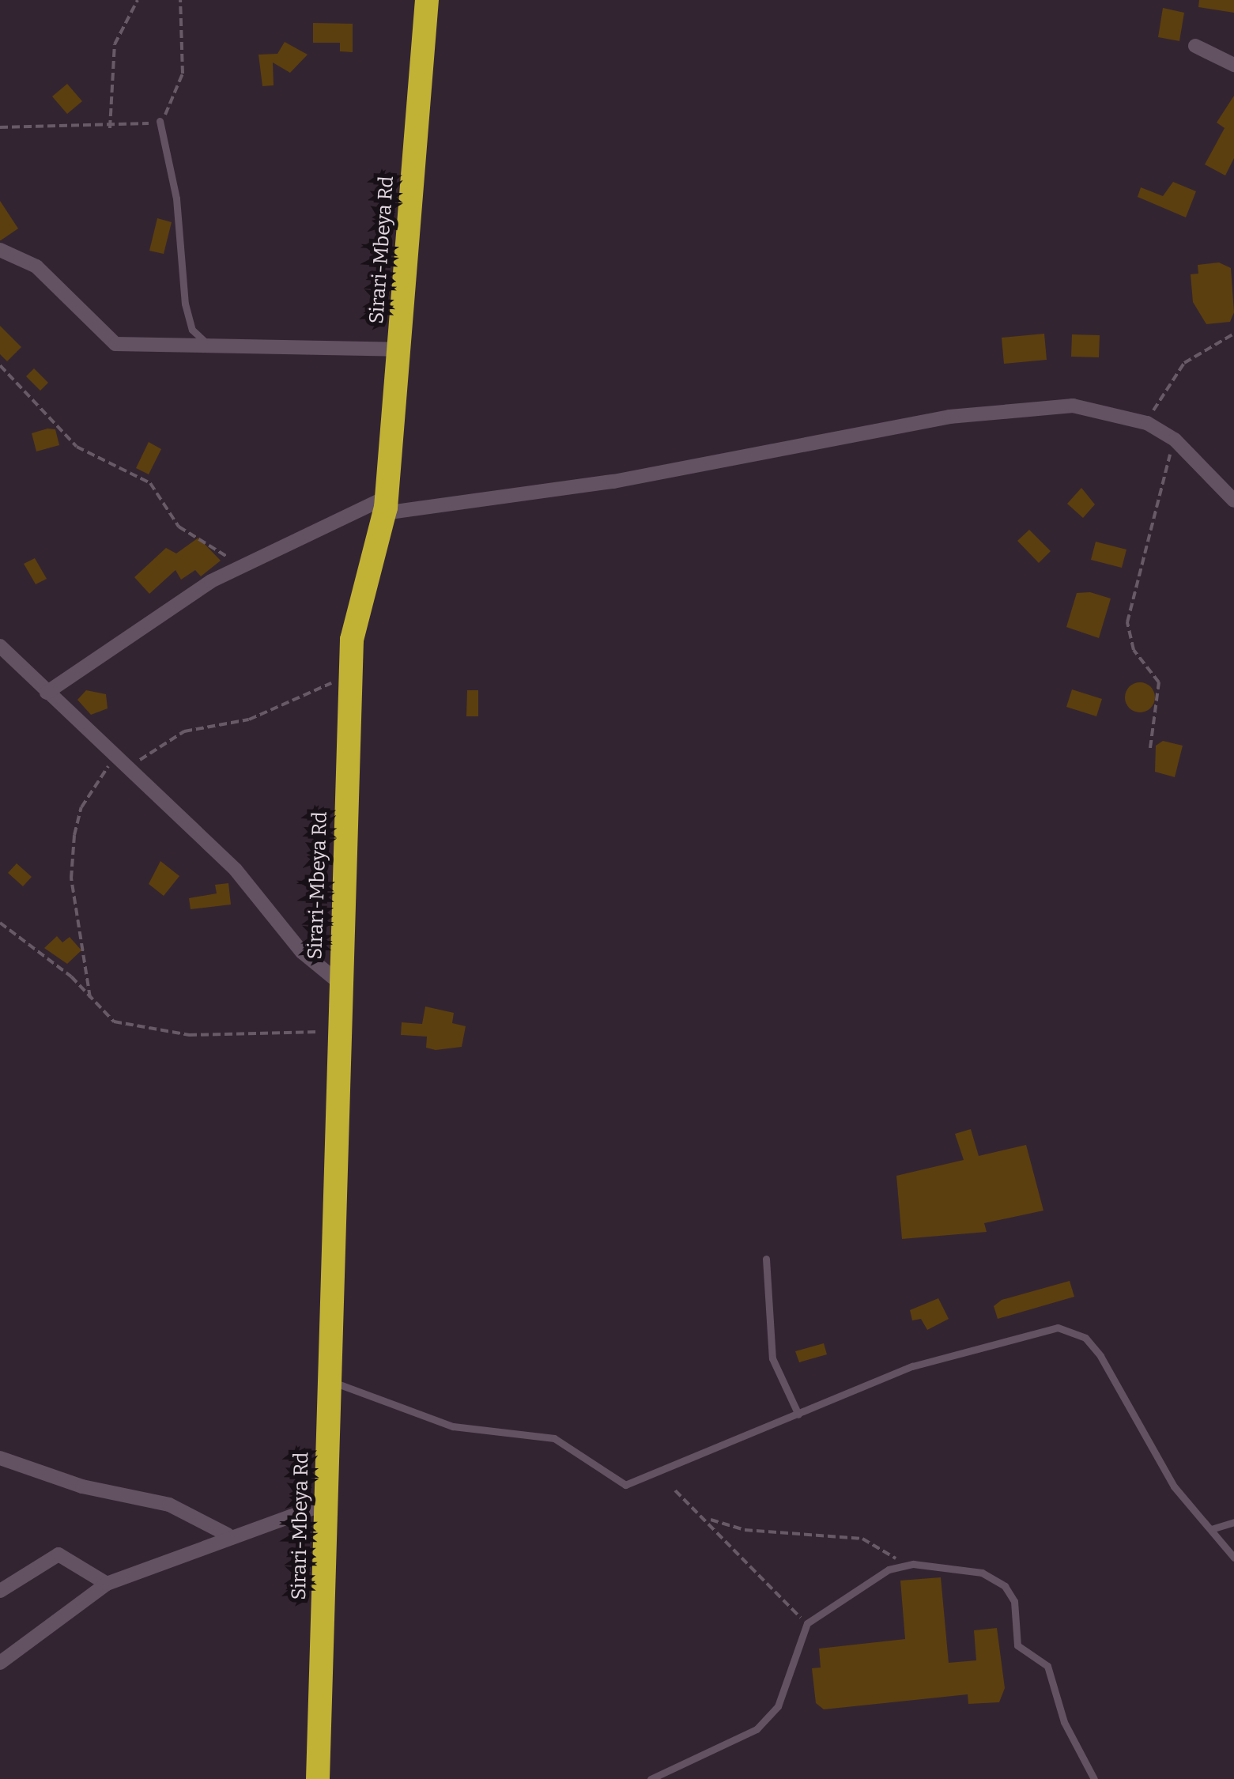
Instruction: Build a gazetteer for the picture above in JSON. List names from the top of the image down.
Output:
{
  "streets": {
    "highway": ["Sirari-Mbeya Rd"]
  }
}
